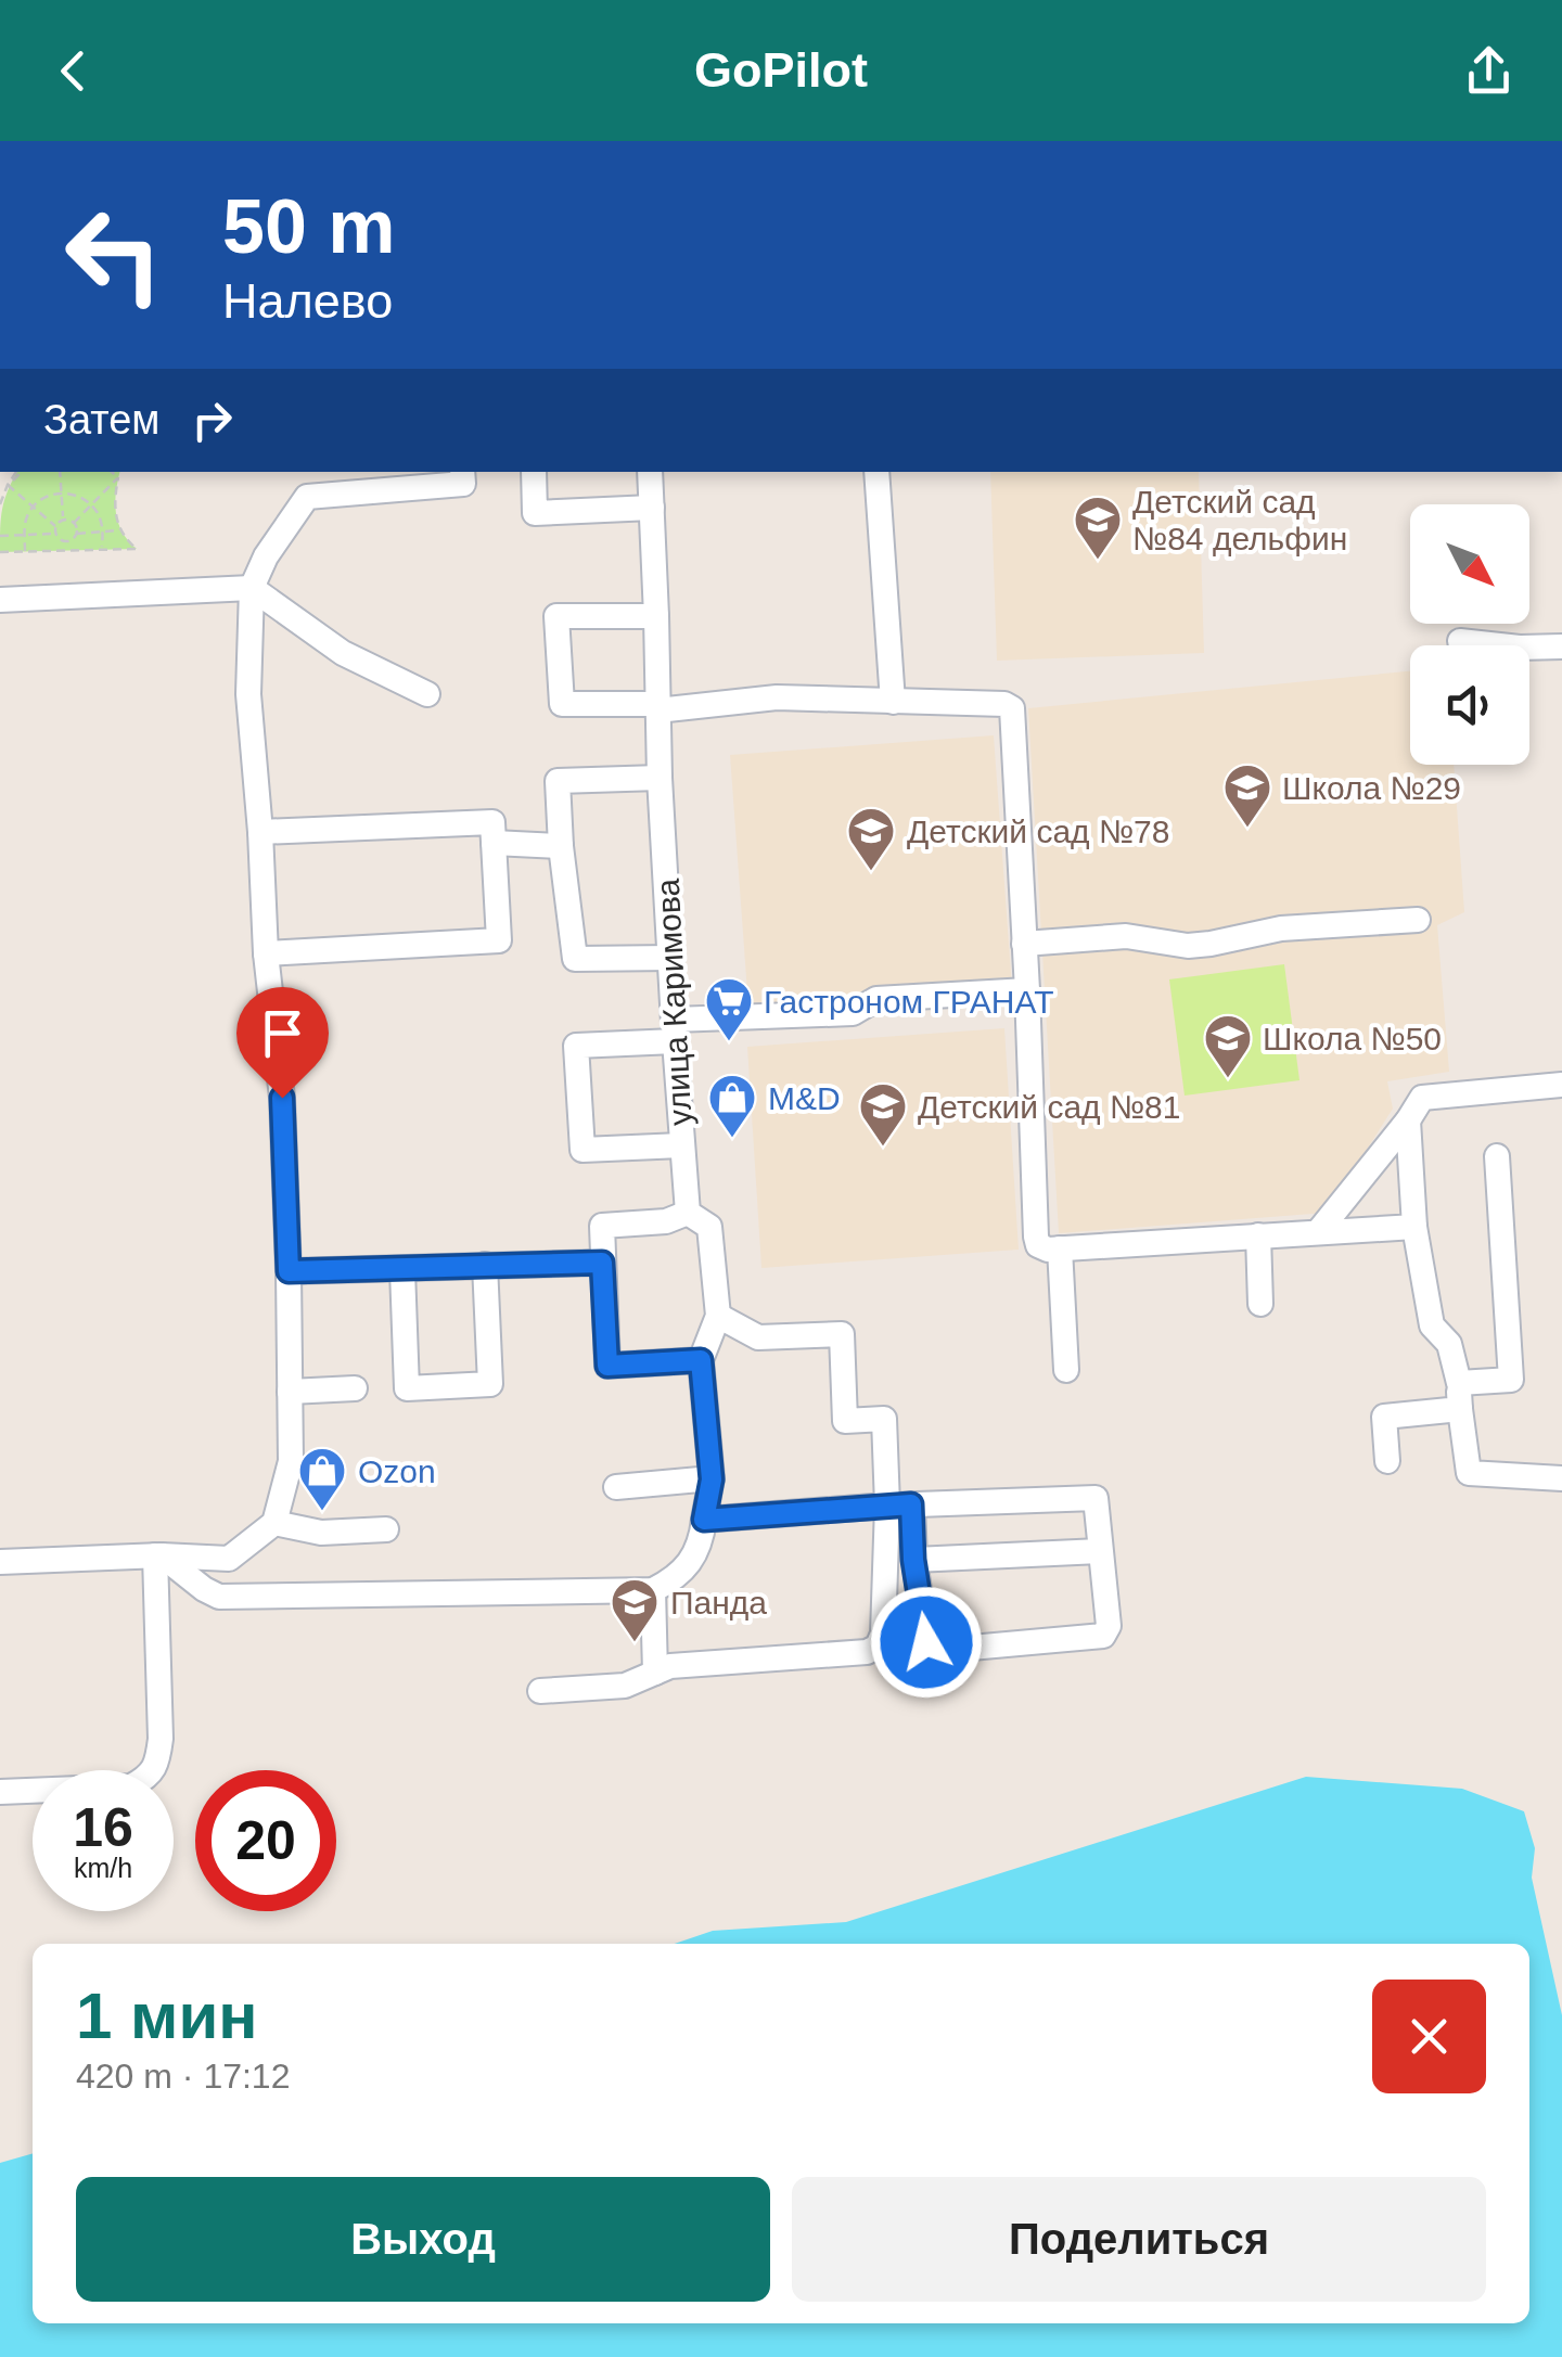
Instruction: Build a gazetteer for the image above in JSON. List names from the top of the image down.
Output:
{
  "streets": {
    "street": ["улица Каримова"]
  },
  "places": {
    "school or university": [
      "Детский сад №84 дельфин",
      "Школа №29",
      "Детский сад №78",
      "Школа №50",
      "Детский сад №81",
      "Панда"
    ],
    "supermarket": ["Гастроном ГРАНАТ"],
    "shop": ["M&D", "Ozon"]
  },
  "north": "bottom right",
  "page": {
    "header": "GoPilot",
    "turn": ["50 m", "Налево"],
    "then": "Затем",
    "speed": "16 km/h",
    "limit": "20",
    "heading": ["1 мин", "420 m · 17:12"],
    "buttons": ["Выход", "Поделиться"]
  }
}
